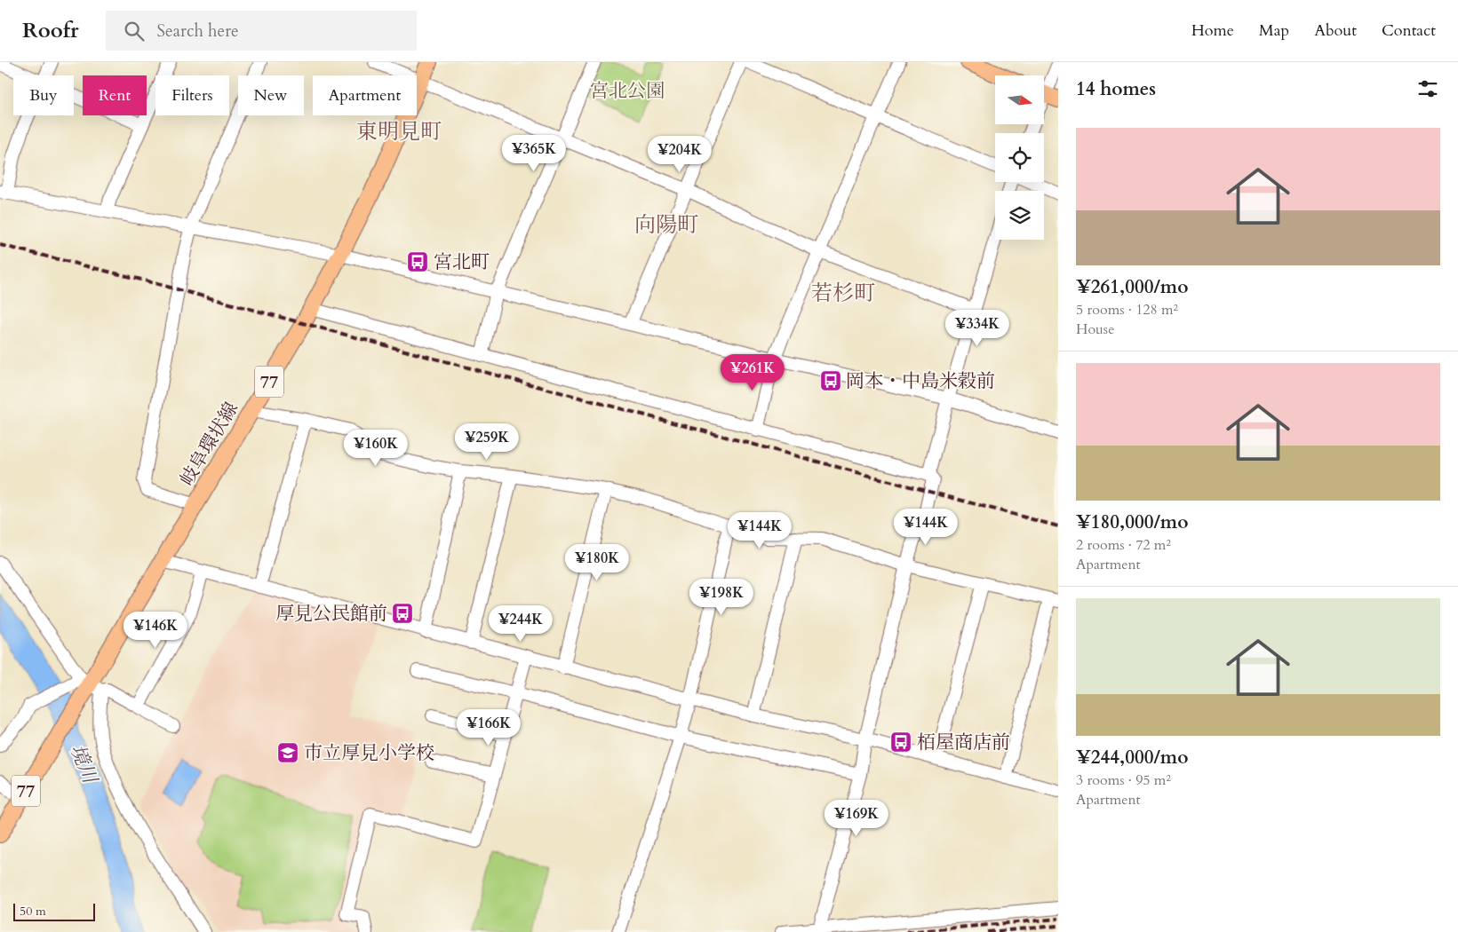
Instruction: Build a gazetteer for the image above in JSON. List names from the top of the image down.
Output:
{
  "streets": {
    "main road": ["77", "岐阜環状線"]
  },
  "districts": ["東明見町", "向陽町", "若杉町"],
  "water": ["境川"],
  "parks": ["宮北公園"],
  "places": {
    "bus stop": [
      "宮北町",
      "岡本・中島米穀前",
      "厚見公民館前",
      "栢屋商店前"
    ],
    "school or university": ["市立厚見小学校"]
  },
  "scale_bar": "50 m",
  "north": "right",
  "page": {
    "header": "Roofr",
    "search": "Search here",
    "nav": [
      "Home",
      "Map",
      "About",
      "Contact"
    ],
    "heading": "14 homes",
    "chip": [
      "Buy",
      "Rent",
      "Filters",
      "New",
      "Apartment"
    ],
    "list": [
      {
        "name": "¥261,000/mo",
        "note": "5 rooms · 128 m² · House"
      },
      {
        "name": "¥180,000/mo",
        "note": "2 rooms · 72 m² · Apartment"
      },
      {
        "name": "¥244,000/mo",
        "note": "3 rooms · 95 m² · Apartment"
      }
    ],
    "price": [
      "¥365K",
      "¥204K",
      "¥334K",
      "¥261K",
      "¥259K",
      "¥160K",
      "¥144K",
      "¥144K",
      "¥180K",
      "¥198K",
      "¥244K",
      "¥146K",
      "¥166K",
      "¥169K"
    ],
    "scale": "50 m"
  }
}
